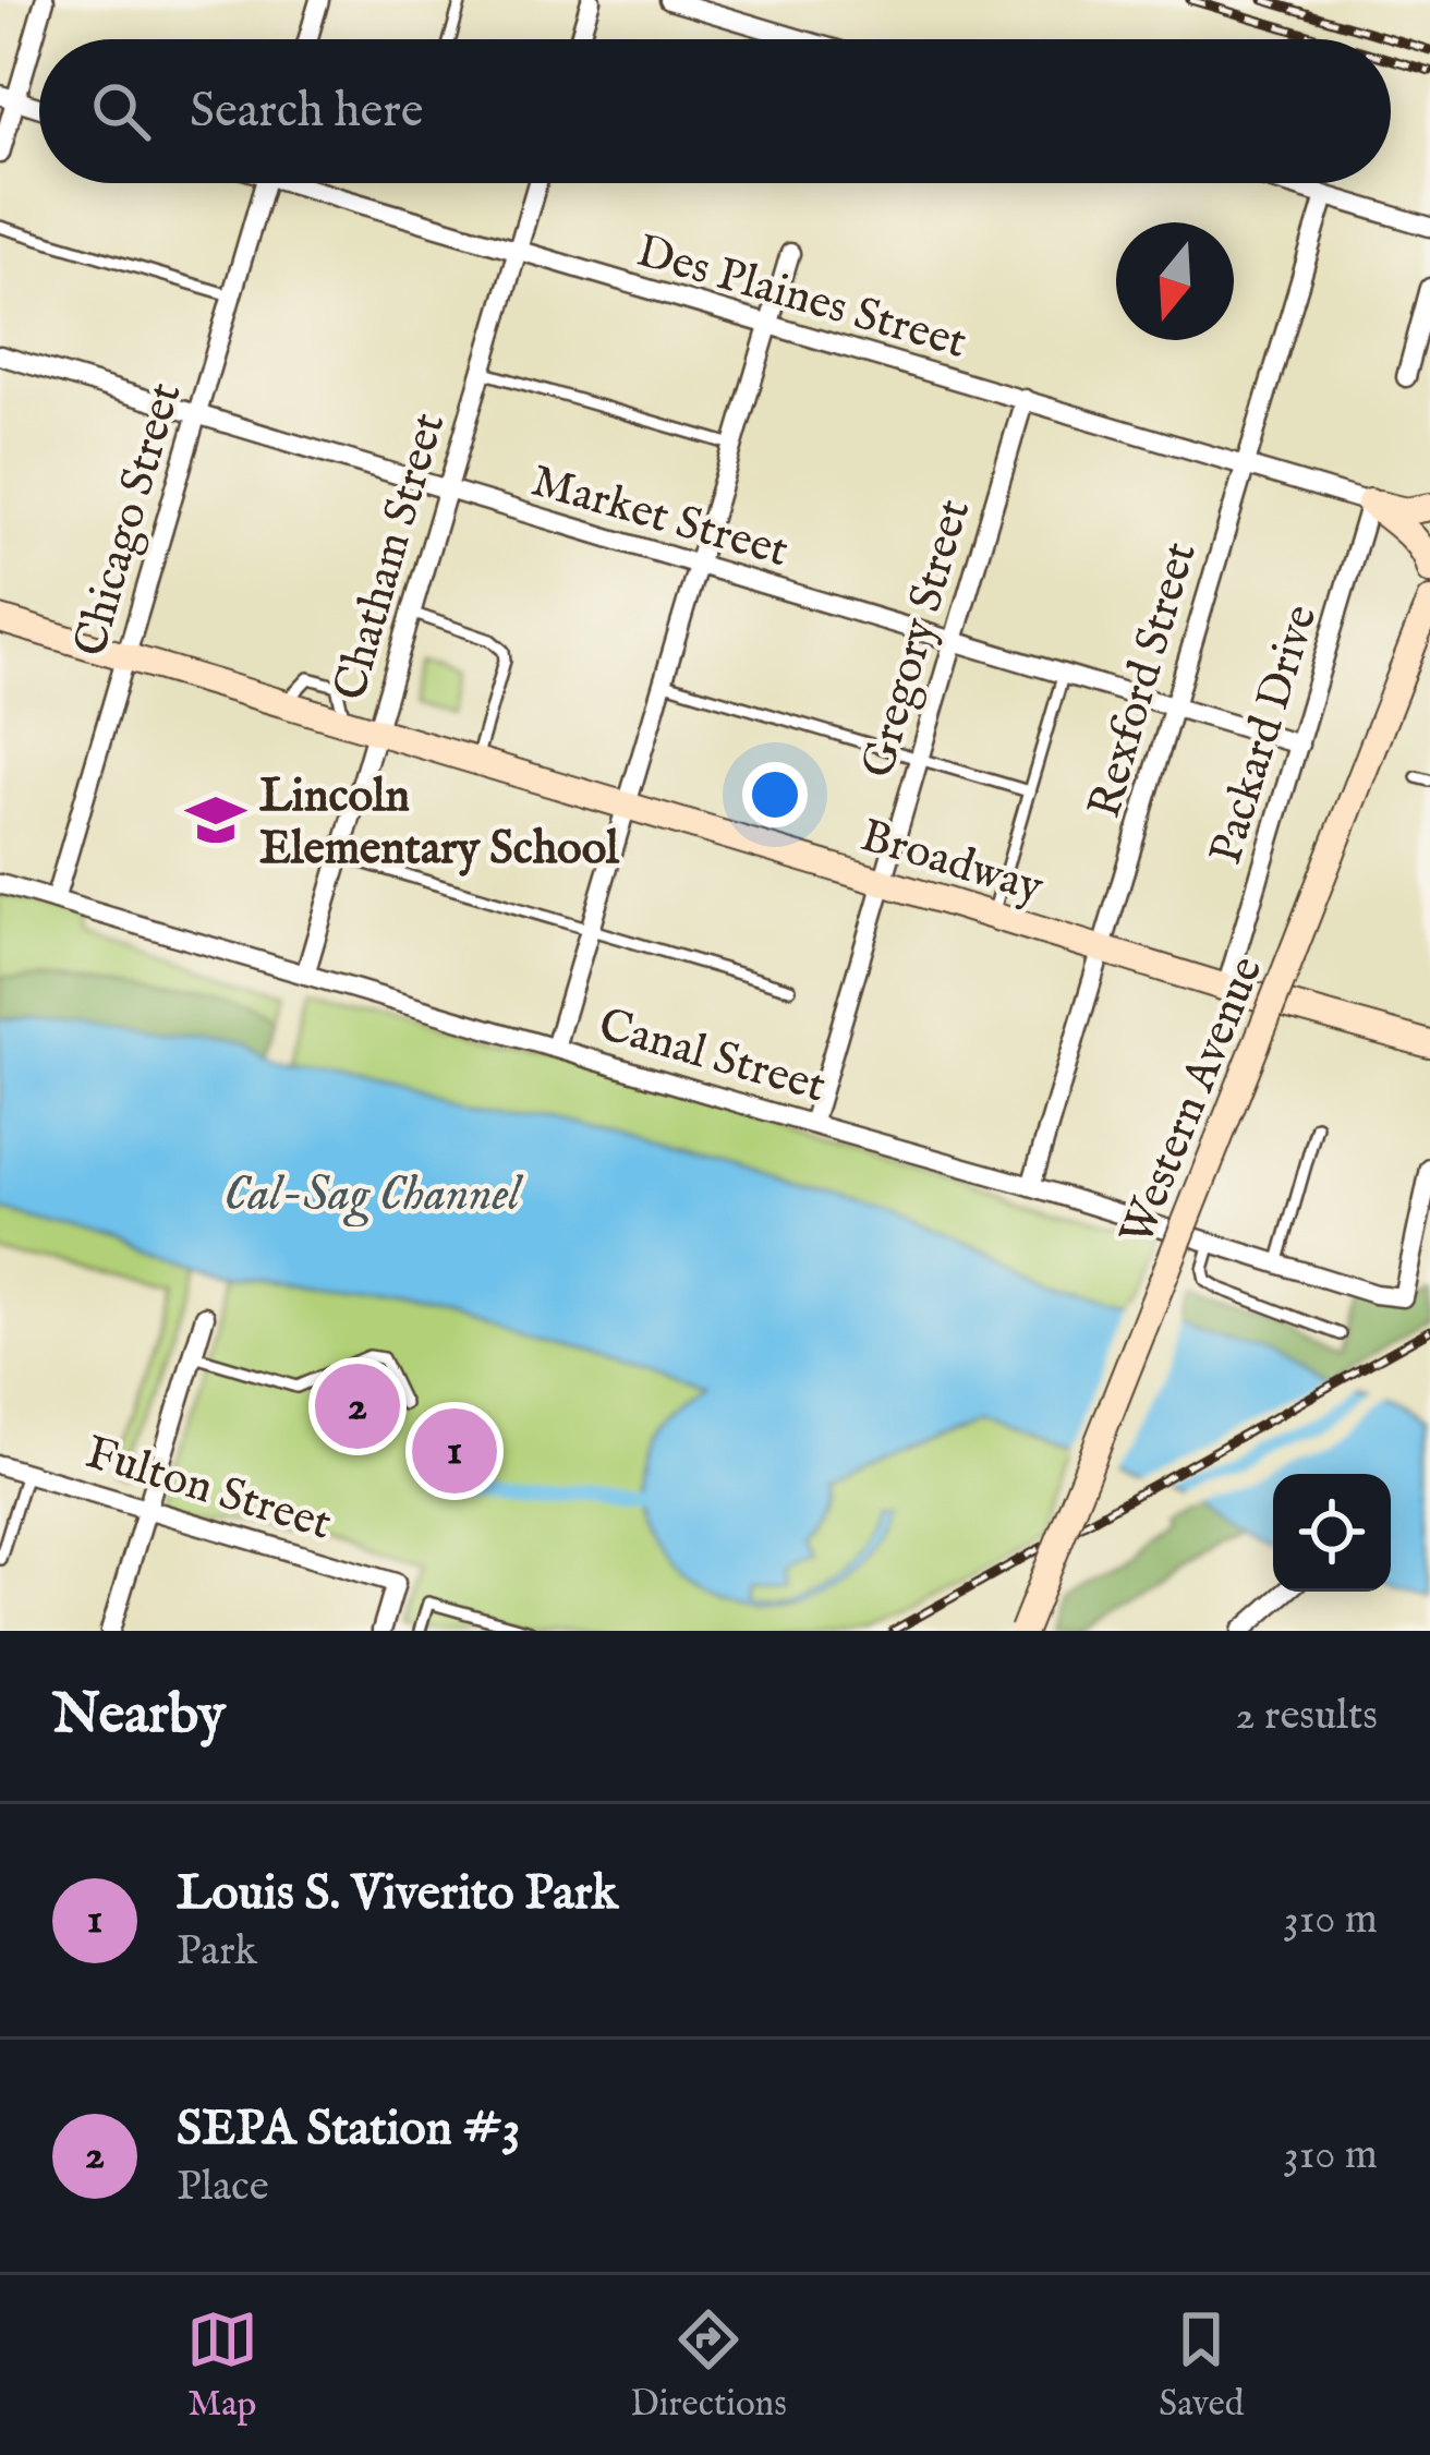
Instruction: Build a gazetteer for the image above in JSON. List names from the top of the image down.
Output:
{
  "streets": {
    "street": [
      "Des Plaines Street",
      "Market Street",
      "Chicago Street",
      "Chatham Street",
      "Gregory Street",
      "Rexford Street",
      "Packard Drive",
      "Broadway",
      "Canal Street",
      "Western Avenue",
      "Fulton Street"
    ]
  },
  "crossings": [
    ["Des Plaines Street", "Chatham Street"],
    ["Des Plaines Street", "Gregory Street"],
    ["Des Plaines Street", "Rexford Street"],
    ["Des Plaines Street", "Packard Drive"],
    ["Market Street", "Chicago Street"],
    ["Market Street", "Chatham Street"],
    ["Market Street", "Gregory Street"],
    ["Market Street", "Rexford Street"],
    ["Market Street", "Packard Drive"],
    ["Chicago Street", "Broadway"],
    ["Chicago Street", "Canal Street"],
    ["Chatham Street", "Broadway"],
    ["Chatham Street", "Canal Street"],
    ["Gregory Street", "Broadway"],
    ["Gregory Street", "Canal Street"],
    ["Rexford Street", "Broadway"],
    ["Rexford Street", "Canal Street"],
    ["Packard Drive", "Broadway"]
  ],
  "water": ["Cal-Sag Channel"],
  "places": {
    "school or university": ["Lincoln Elementary School"]
  },
  "north": "bottom",
  "page": {
    "search": "Search here",
    "pins": ["2", "1"],
    "heading": ["Nearby", "2 results"],
    "list": [
      {
        "mark": "1",
        "name": "Louis S. Viverito Park",
        "note": "Park",
        "value": "310 m"
      },
      {
        "mark": "2",
        "name": "SEPA Station #3",
        "note": "Place",
        "value": "310 m"
      }
    ],
    "nav": ["Map", "Directions", "Saved"]
  }
}
